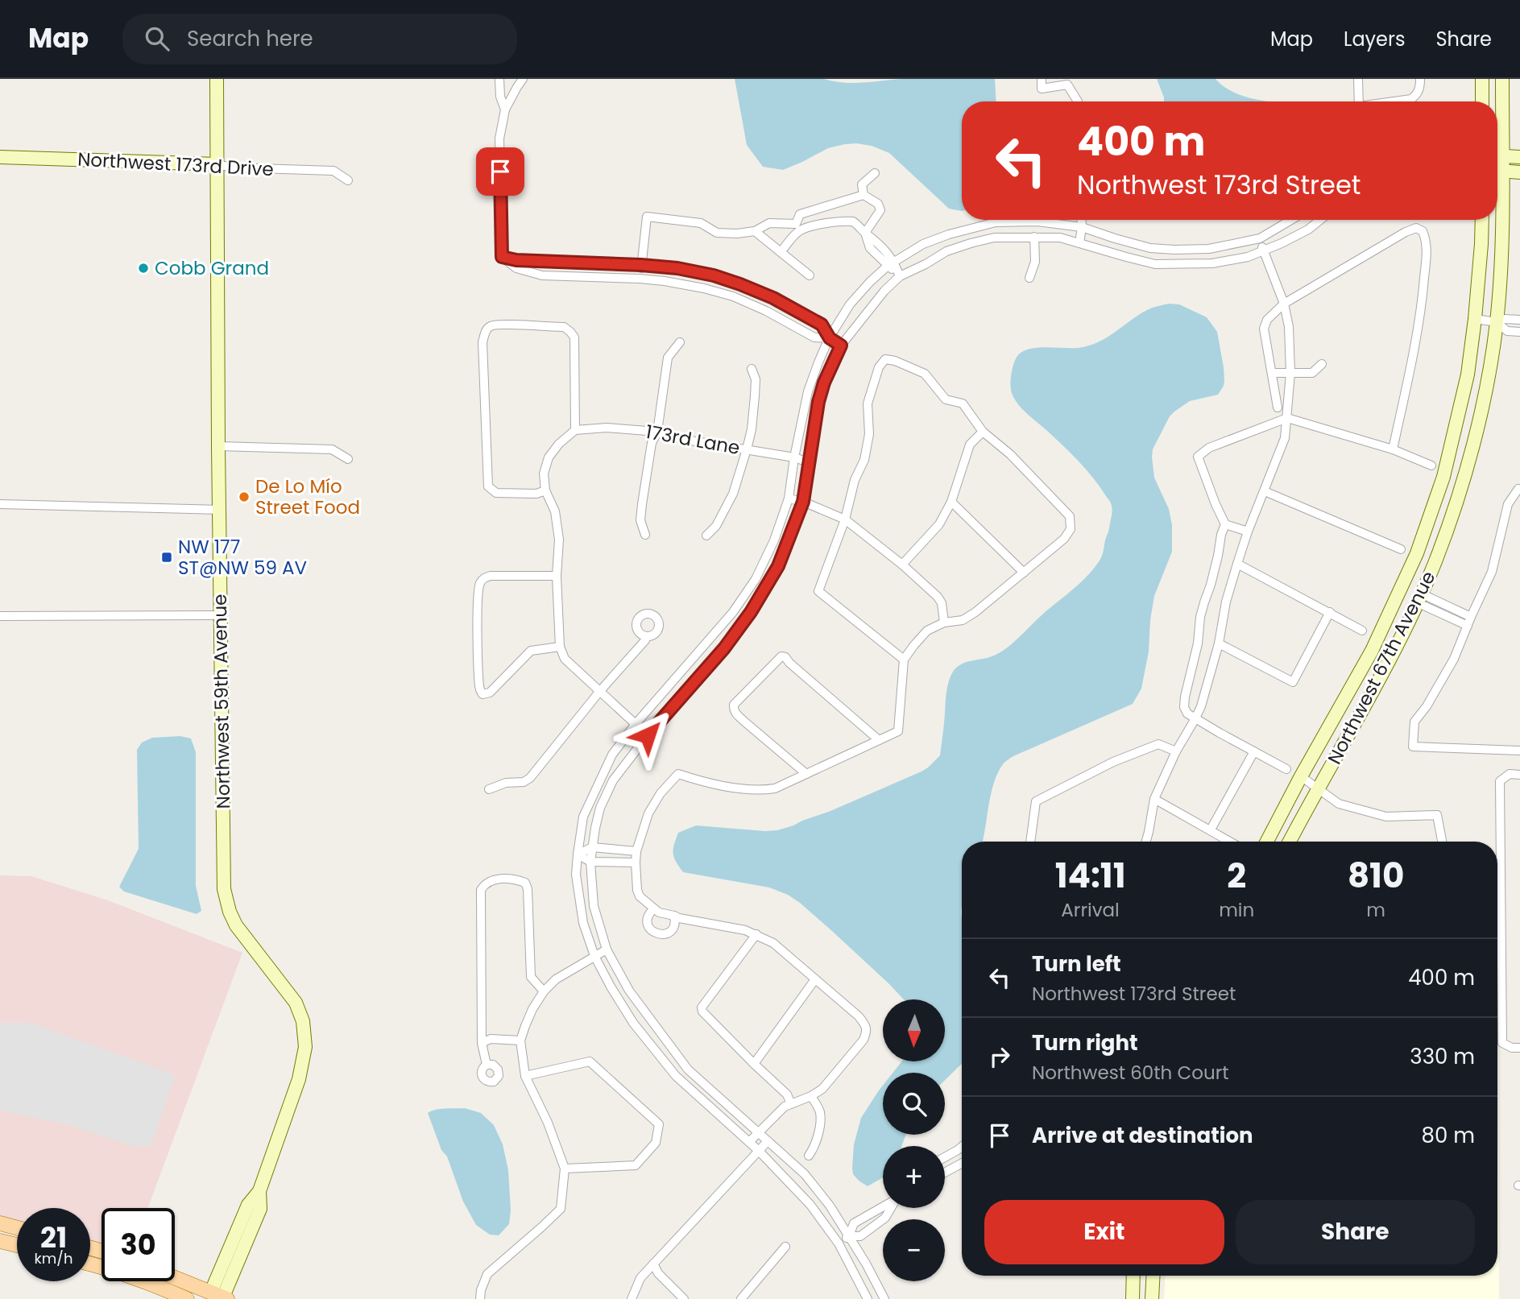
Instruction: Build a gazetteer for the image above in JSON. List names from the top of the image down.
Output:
{
  "streets": {
    "main road": ["Northwest 173rd Drive", "Northwest 67th Avenue", "Northwest 59th Avenue"],
    "street": ["173rd Lane"]
  },
  "crossings": [
    ["Northwest 173rd Drive", "Northwest 59th Avenue"]
  ],
  "places": {
    "other": ["Cobb Grand", "De Lo Mío Street Food"],
    "transit": ["NW 177 ST@NW 59 AV"]
  },
  "north": "bottom",
  "page": {
    "header": "Map",
    "search": "Search here",
    "nav": ["Map", "Layers", "Share"],
    "turn": ["400 m", "Northwest 173rd Street"],
    "eta": [
      "14:11",
      "Arrival",
      "2",
      "min",
      "810",
      "m"
    ],
    "list": [
      {
        "name": "Turn left",
        "note": "Northwest 173rd Street",
        "value": "400 m"
      },
      {
        "name": "Turn right",
        "note": "Northwest 60th Court",
        "value": "330 m"
      },
      {
        "name": "Arrive at destination",
        "value": "80 m"
      }
    ],
    "map_buttons": ["+", "−"],
    "buttons": ["Exit", "Share"],
    "speed": "21 km/h",
    "limit": "30"
  }
}
